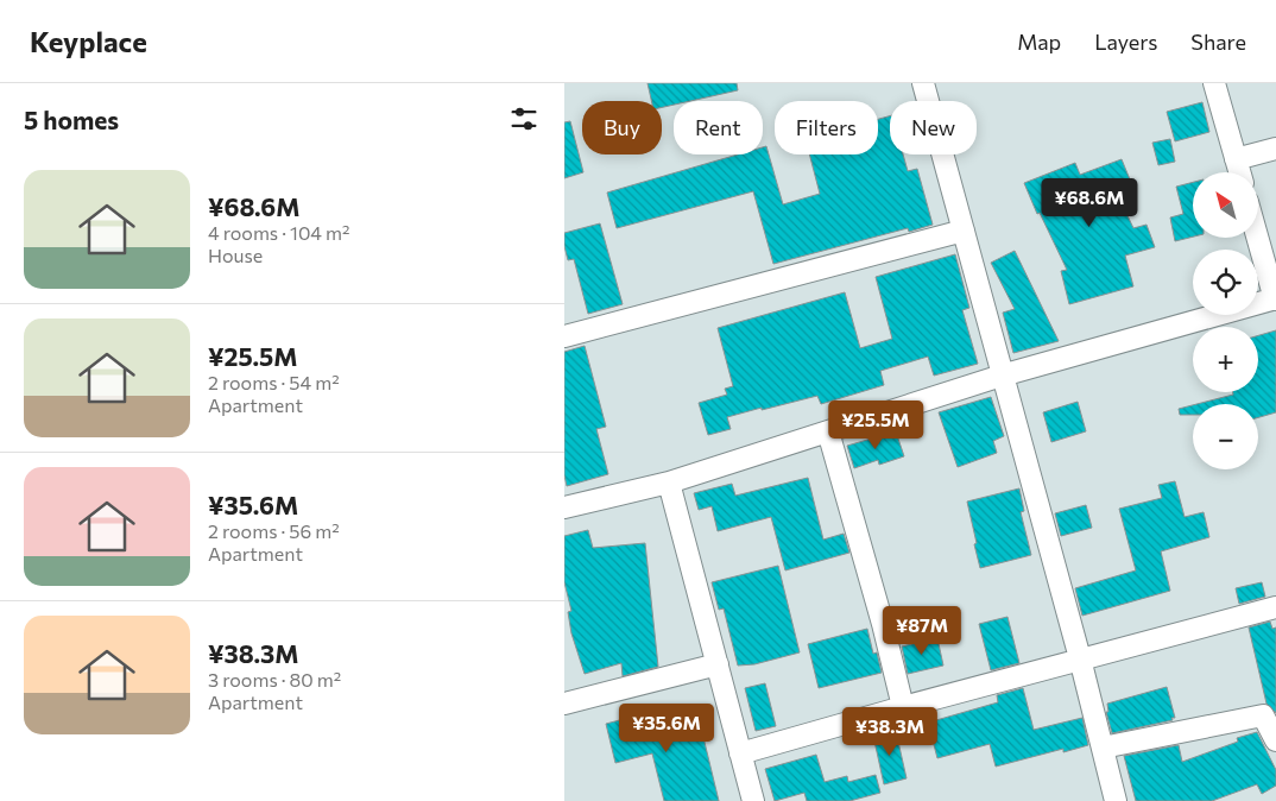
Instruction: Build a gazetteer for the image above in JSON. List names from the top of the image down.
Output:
{
  "north": "top left",
  "page": {
    "header": "Keyplace",
    "nav": ["Map", "Layers", "Share"],
    "heading": "5 homes",
    "chip": [
      "Buy",
      "Rent",
      "Filters",
      "New"
    ],
    "list": [
      {
        "name": "¥68.6M",
        "note": "4 rooms · 104 m² · House"
      },
      {
        "name": "¥25.5M",
        "note": "2 rooms · 54 m² · Apartment"
      },
      {
        "name": "¥35.6M",
        "note": "2 rooms · 56 m² · Apartment"
      },
      {
        "name": "¥38.3M",
        "note": "3 rooms · 80 m² · Apartment"
      }
    ],
    "map_buttons": ["+", "−"],
    "price": [
      "¥68.6M",
      "¥25.5M",
      "¥87M",
      "¥35.6M",
      "¥38.3M"
    ]
  }
}
